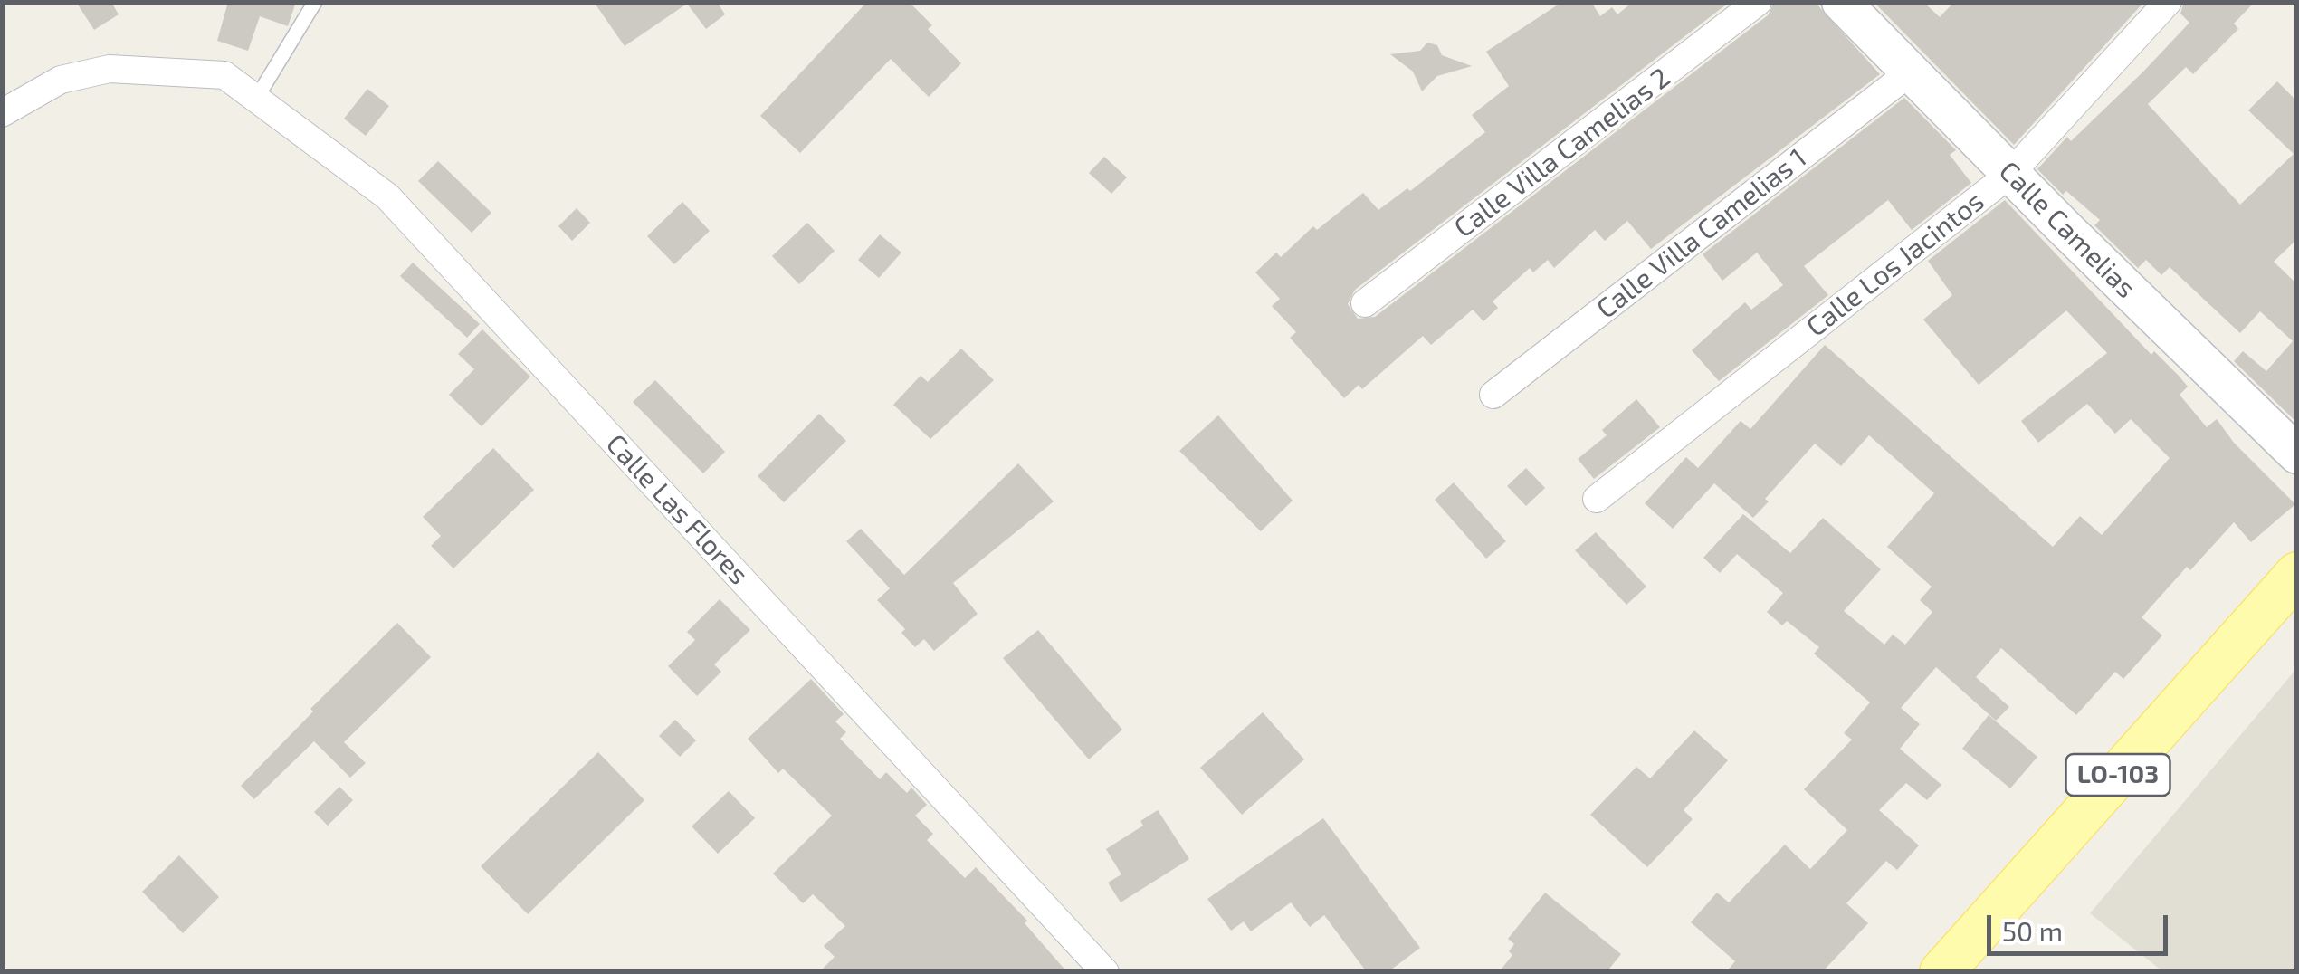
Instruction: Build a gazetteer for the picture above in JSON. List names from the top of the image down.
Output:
{
  "streets": {
    "main road": ["LO-103"],
    "street": [
      "Calle Villa Camelias 2",
      "Calle Camelias",
      "Calle Villa Camelias 1",
      "Calle Los Jacintos",
      "Calle Las Flores"
    ]
  },
  "crossings": [
    ["Calle Camelias", "Calle Villa Camelias 1"],
    ["Calle Camelias", "Calle Los Jacintos"]
  ],
  "scale_bar": "50 m"
}
